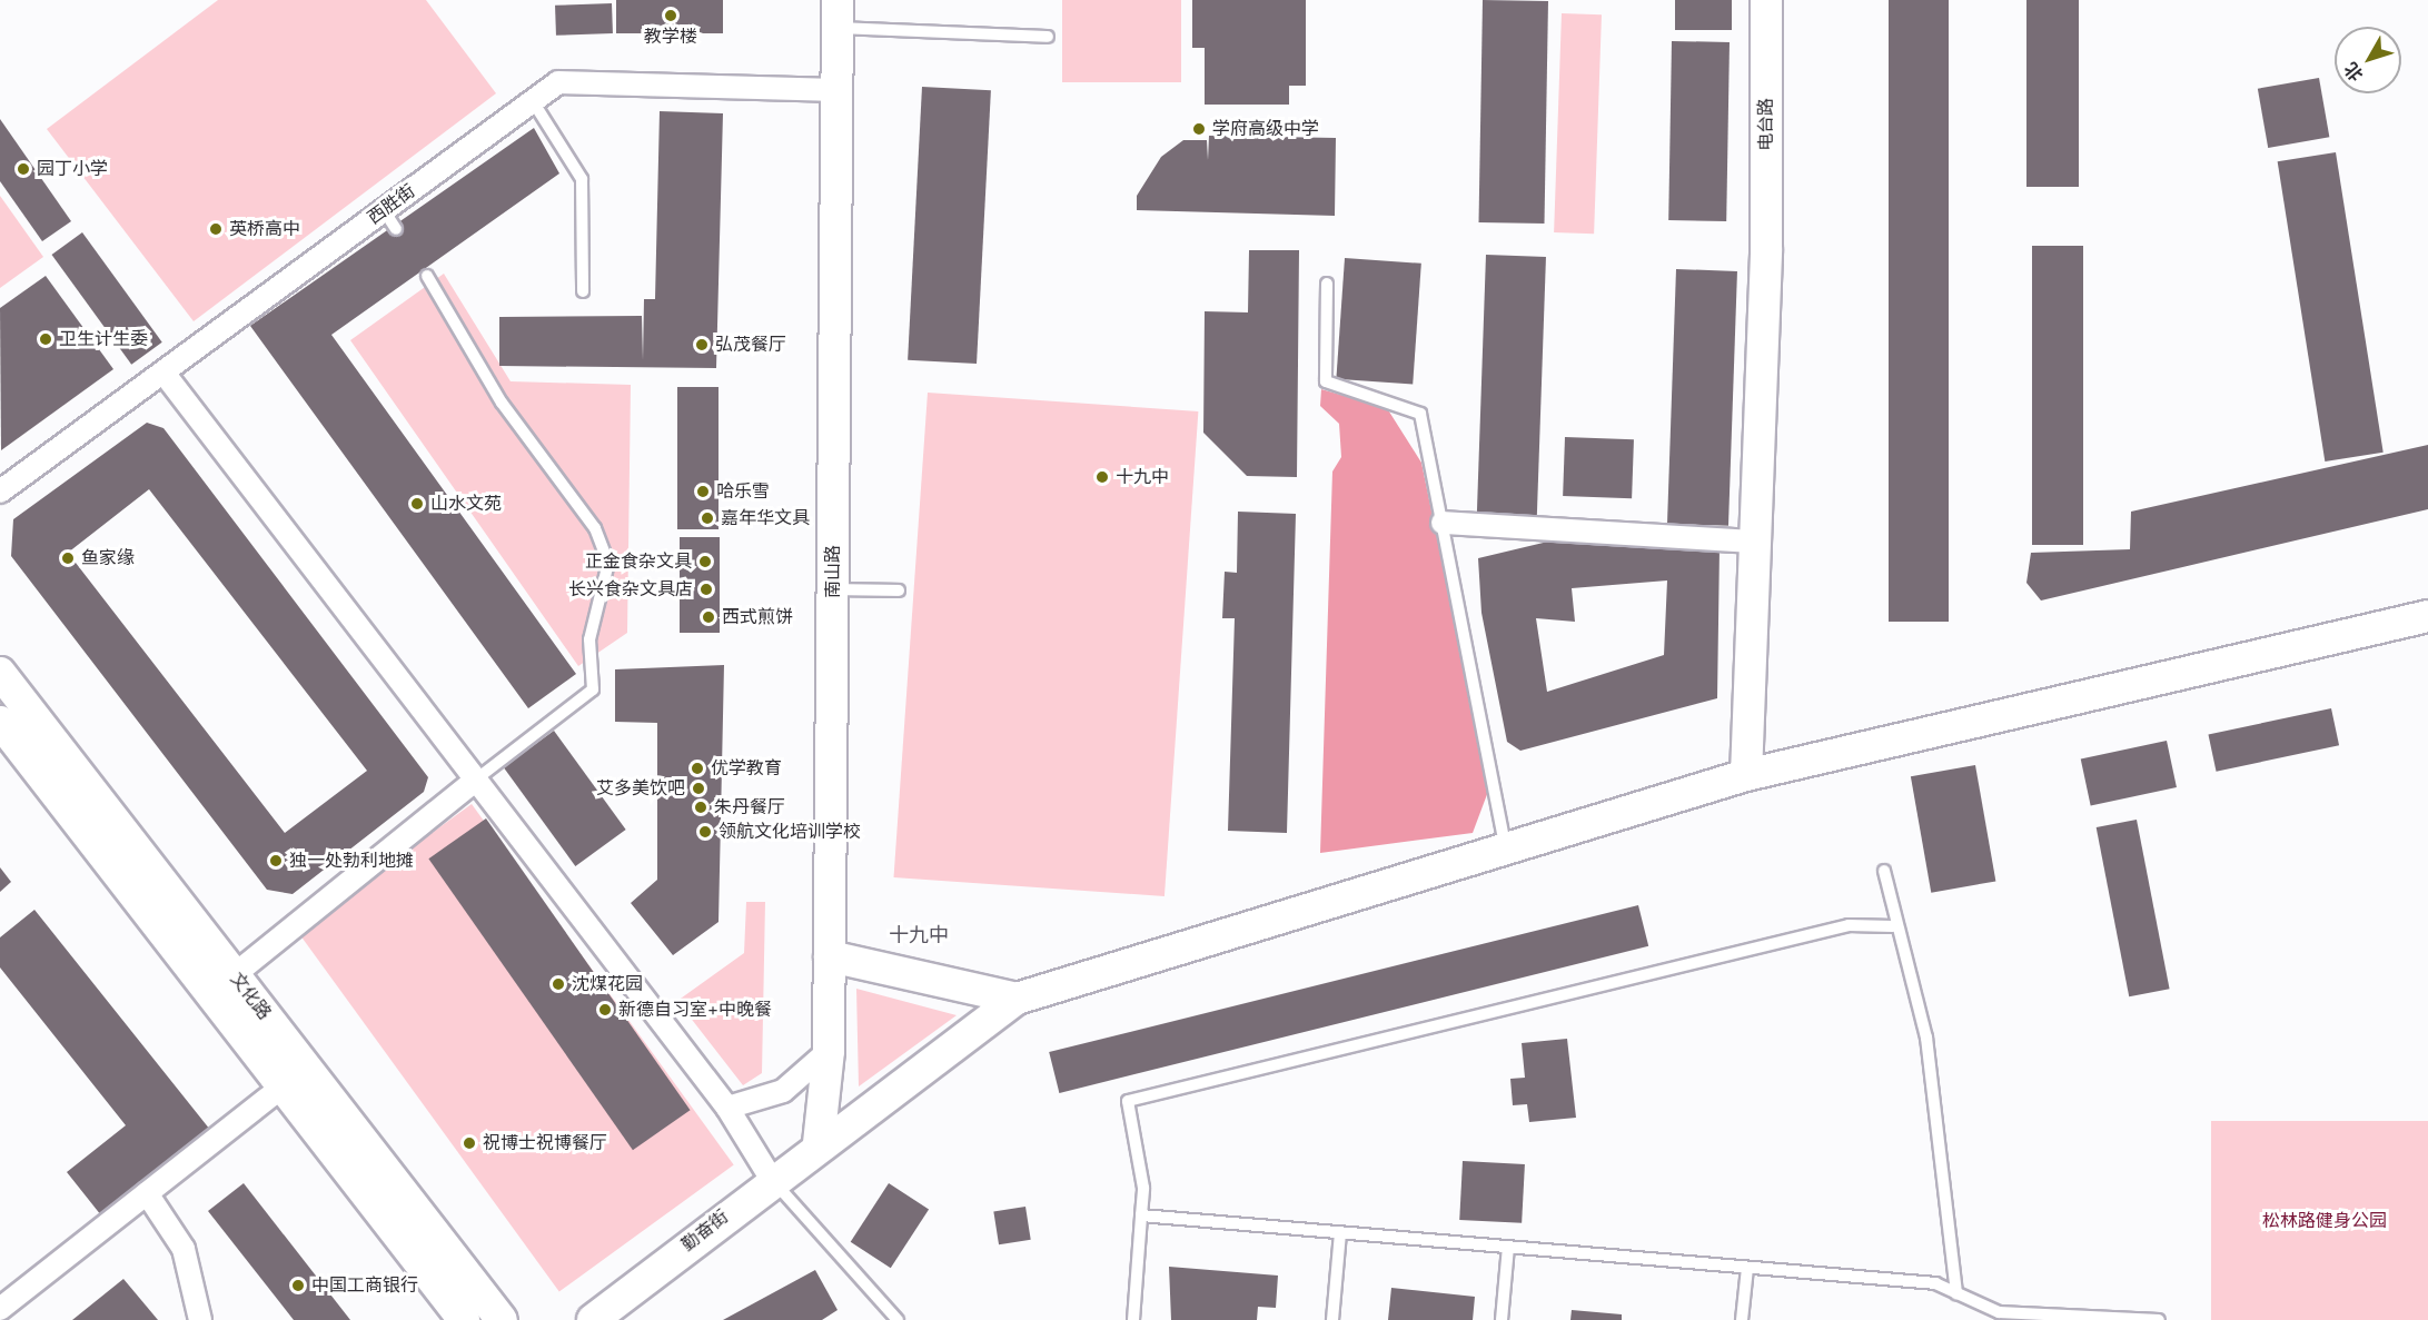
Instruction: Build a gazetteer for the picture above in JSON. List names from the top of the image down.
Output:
{
  "streets": {
    "street": [
      "电台路",
      "西胜街",
      "南山路",
      "文化路",
      "勤奋街"
    ]
  },
  "crossings": [
    ["西胜街", "南山路"],
    ["南山路", "勤奋街"]
  ],
  "districts": ["十九中"],
  "parks": ["松林路健身公园"],
  "places": [
    "教学楼",
    "学府高级中学",
    "园丁小学",
    "英桥高中",
    "卫生计生委",
    "弘茂餐厅",
    "十九中",
    "哈乐雪",
    "山水文苑",
    "嘉年华文具",
    "鱼家缘",
    "正金食杂文具",
    "长兴食杂文具店",
    "西式煎饼",
    "优学教育",
    "艾多美饮吧",
    "朱丹餐厅",
    "领航文化培训学校",
    "独一处勃利地摊",
    "沈煤花园",
    "新德自习室+中晚餐",
    "祝博士祝博餐厅",
    "中国工商银行"
  ],
  "north": "bottom left"
}
